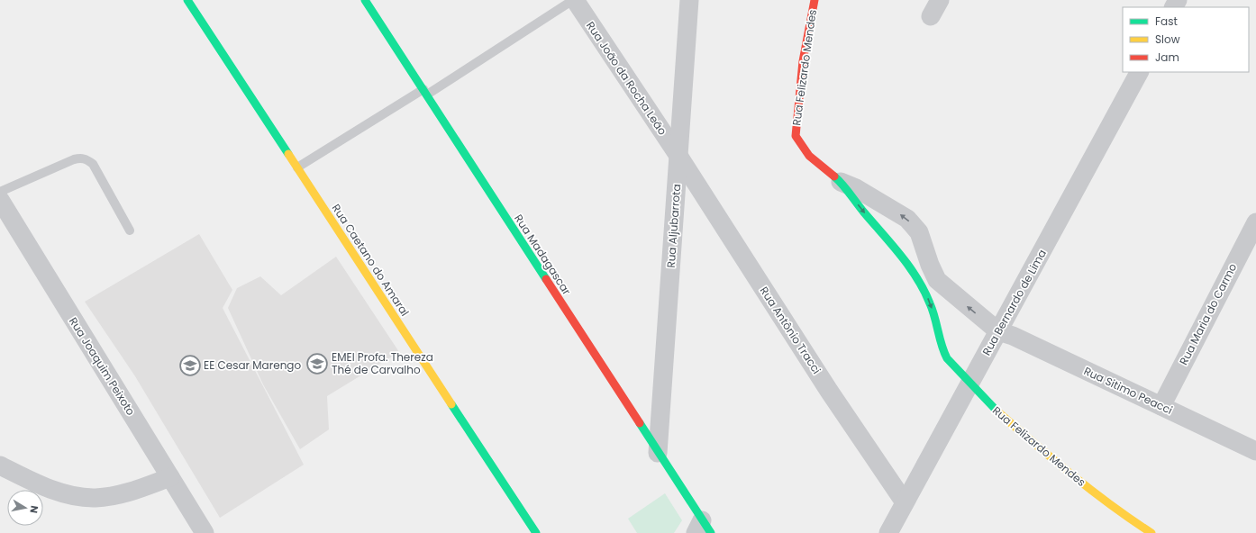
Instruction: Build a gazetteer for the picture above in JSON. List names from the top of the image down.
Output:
{
  "streets": {
    "street": [
      "Rua Felizardo Mendes",
      "Rua João da Rocha Leão",
      "Rua Aljubarrota",
      "Rua Madagascar",
      "Rua Caetano do Amaral",
      "Rua Bernardo de Lima",
      "Rua Maria do Carmo",
      "Rua Antônio Tracci",
      "Rua Joaquim Peixoto",
      "Rua Sitimo Peacci"
    ]
  },
  "crossings": [
    ["Rua Felizardo Mendes", "Rua Bernardo de Lima"],
    ["Rua Felizardo Mendes", "Rua Sitimo Peacci"],
    ["Rua João da Rocha Leão", "Rua Aljubarrota"],
    ["Rua João da Rocha Leão", "Rua Antônio Tracci"],
    ["Rua Aljubarrota", "Rua Madagascar"],
    ["Rua Aljubarrota", "Rua Antônio Tracci"],
    ["Rua Bernardo de Lima", "Rua Antônio Tracci"],
    ["Rua Bernardo de Lima", "Rua Sitimo Peacci"],
    ["Rua Maria do Carmo", "Rua Sitimo Peacci"]
  ],
  "places": {
    "school or university": ["EMEI Profa. Thereza Thé de Carvalho", "EE Cesar Marengo"]
  },
  "legend": ["Fast", "Slow", "Jam"],
  "north": "right"
}
